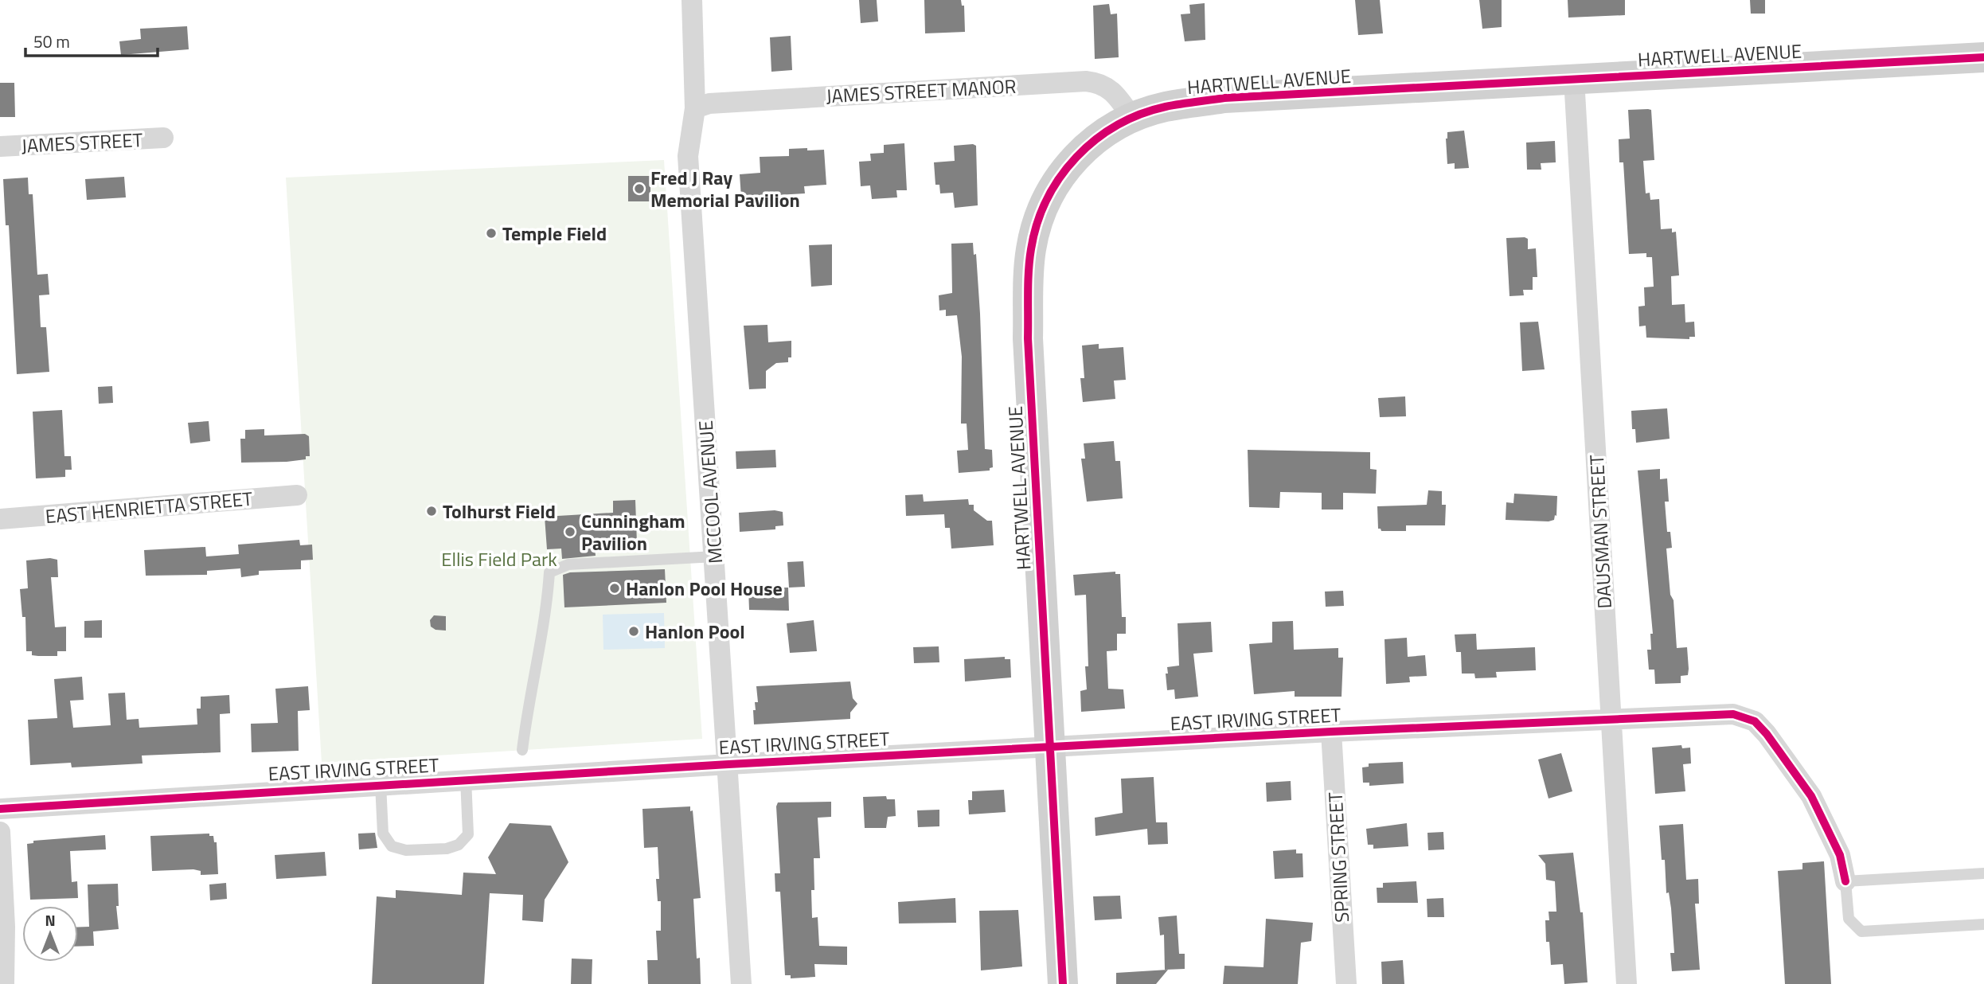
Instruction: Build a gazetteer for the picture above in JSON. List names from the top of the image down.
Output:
{
  "streets": {
    "street": [
      "HARTWELL AVENUE",
      "JAMES STREET MANOR",
      "JAMES STREET",
      "MCCOOL AVENUE",
      "EAST HENRIETTA STREET",
      "DAUSMAN STREET",
      "EAST IRVING STREET",
      "SPRING STREET"
    ]
  },
  "crossings": [
    ["HARTWELL AVENUE", "JAMES STREET MANOR"],
    ["HARTWELL AVENUE", "DAUSMAN STREET"],
    ["HARTWELL AVENUE", "EAST IRVING STREET"],
    ["JAMES STREET MANOR", "MCCOOL AVENUE"],
    ["MCCOOL AVENUE", "EAST IRVING STREET"],
    ["DAUSMAN STREET", "EAST IRVING STREET"],
    ["EAST IRVING STREET", "SPRING STREET"]
  ],
  "parks": ["Ellis Field Park"],
  "places": [
    "Fred J Ray Memorial Pavilion",
    "Temple Field",
    "Tolhurst Field",
    "Cunningham Pavilion",
    "Hanlon Pool House",
    "Hanlon Pool"
  ],
  "scale_bar": "50 m",
  "north": "top"
}
